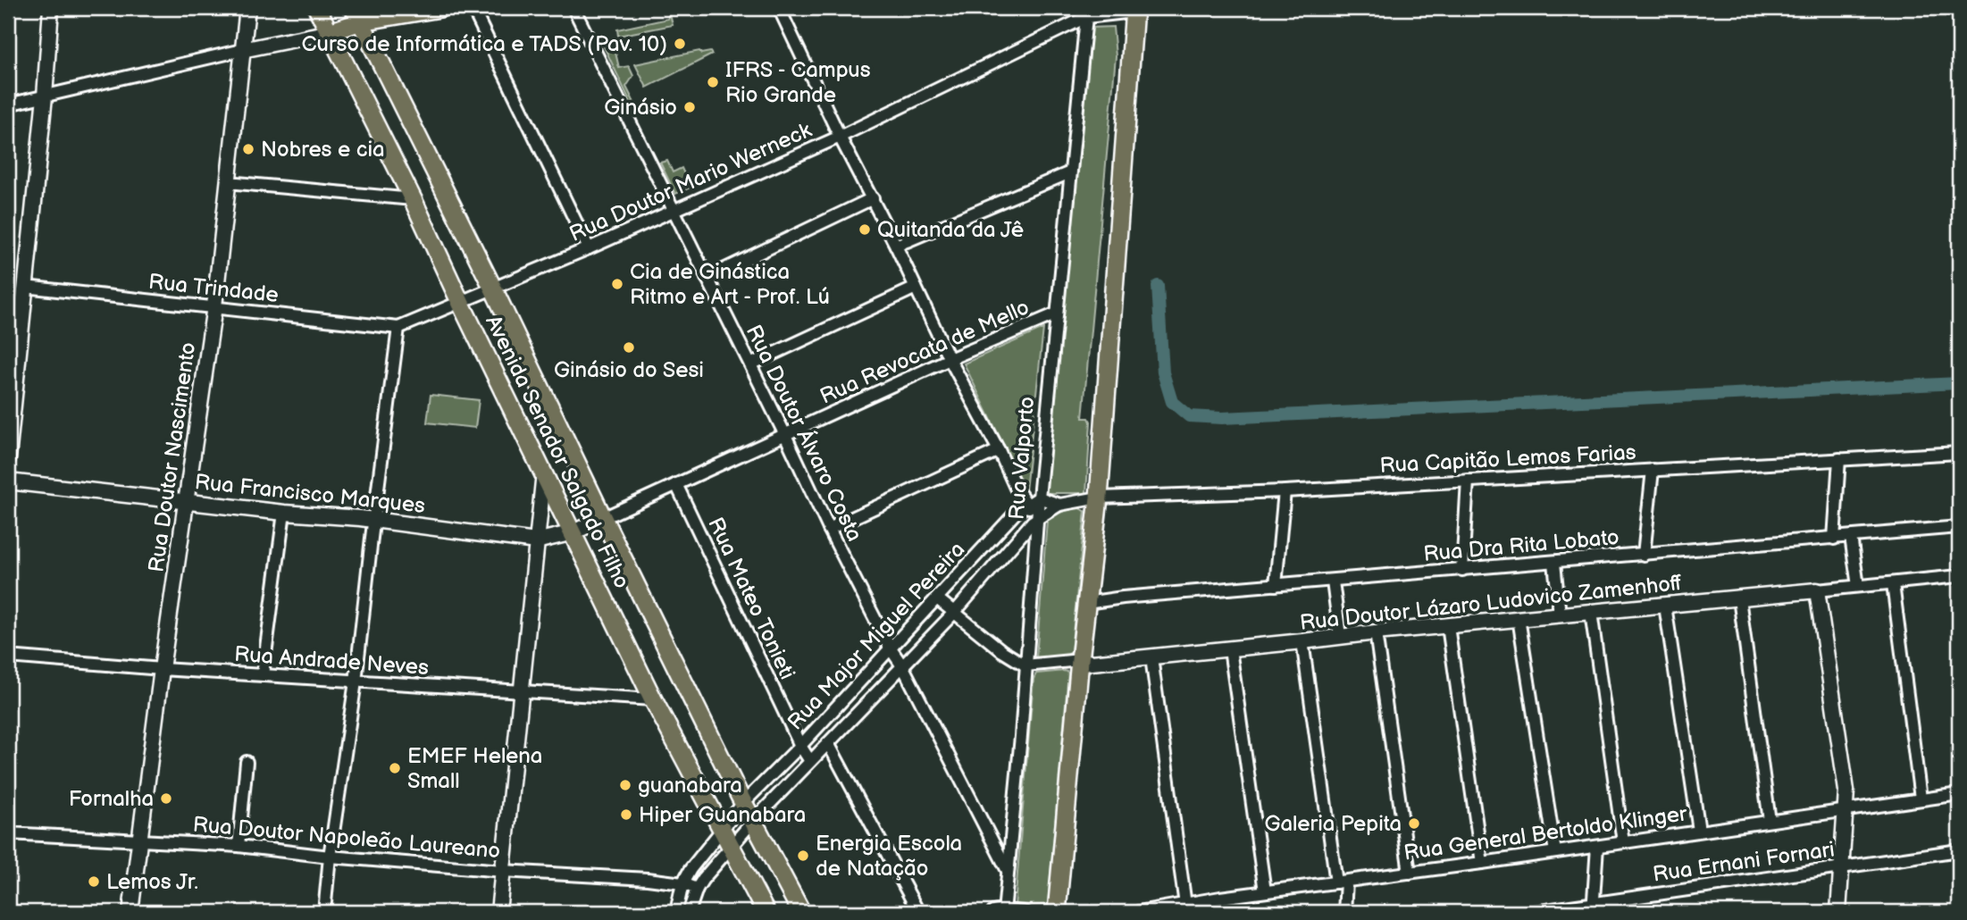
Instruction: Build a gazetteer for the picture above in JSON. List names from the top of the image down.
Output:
{
  "streets": {
    "main road": ["Avenida Senador Salgado Filho"],
    "street": [
      "Rua Doutor Mario Werneck",
      "Rua Trindade",
      "Rua Revocata de Mello",
      "Rua Doutor Álvaro Costa",
      "Rua Doutor Nascimento",
      "Rua Valporto",
      "Rua Capitão Lemos Farias",
      "Rua Francisco Marques",
      "Rua Dra Rita Lobato",
      "Rua Mateo Tonieti",
      "Rua Doutor Lázaro Ludovico Zamenhoff",
      "Rua Major Miguel Pereira",
      "Rua Andrade Neves",
      "Rua General Bertoldo Klinger",
      "Rua Doutor Napoleão Laureano",
      "Rua Ernani Fornari"
    ]
  },
  "crossings": [
    ["Rua Doutor Mario Werneck", "Rua Trindade"],
    ["Rua Doutor Mario Werneck", "Rua Doutor Álvaro Costa"],
    ["Rua Doutor Mario Werneck", "Avenida Senador Salgado Filho"],
    ["Rua Doutor Mario Werneck", "Rua Valporto"],
    ["Rua Trindade", "Rua Doutor Nascimento"],
    ["Rua Revocata de Mello", "Rua Doutor Álvaro Costa"],
    ["Rua Revocata de Mello", "Avenida Senador Salgado Filho"],
    ["Rua Revocata de Mello", "Rua Valporto"],
    ["Rua Revocata de Mello", "Rua Francisco Marques"],
    ["Rua Revocata de Mello", "Rua Mateo Tonieti"],
    ["Rua Doutor Álvaro Costa", "Rua Valporto"],
    ["Rua Doutor Álvaro Costa", "Rua Major Miguel Pereira"],
    ["Avenida Senador Salgado Filho", "Rua Francisco Marques"],
    ["Avenida Senador Salgado Filho", "Rua Major Miguel Pereira"],
    ["Avenida Senador Salgado Filho", "Rua Andrade Neves"],
    ["Rua Doutor Nascimento", "Rua Francisco Marques"],
    ["Rua Doutor Nascimento", "Rua Andrade Neves"],
    ["Rua Doutor Nascimento", "Rua Doutor Napoleão Laureano"],
    ["Rua Valporto", "Rua Capitão Lemos Farias"],
    ["Rua Valporto", "Rua Doutor Lázaro Ludovico Zamenhoff"],
    ["Rua Valporto", "Rua Major Miguel Pereira"],
    ["Rua Capitão Lemos Farias", "Rua Major Miguel Pereira"],
    ["Rua Mateo Tonieti", "Rua Major Miguel Pereira"]
  ],
  "places": [
    "Curso de Informática e TADS (Pav. 10)",
    "IFRS - Campus Rio Grande",
    "Ginásio",
    "Nobres e cia",
    "Quitanda da Jê",
    "Cia de Ginástica Ritmo e Art - Prof. Lú",
    "Ginásio do Sesi",
    "EMEF Helena Small",
    "guanabara",
    "Fornalha",
    "Hiper Guanabara",
    "Galeria Pepita",
    "Energia Escola de Natação",
    "Lemos Jr."
  ]
}
